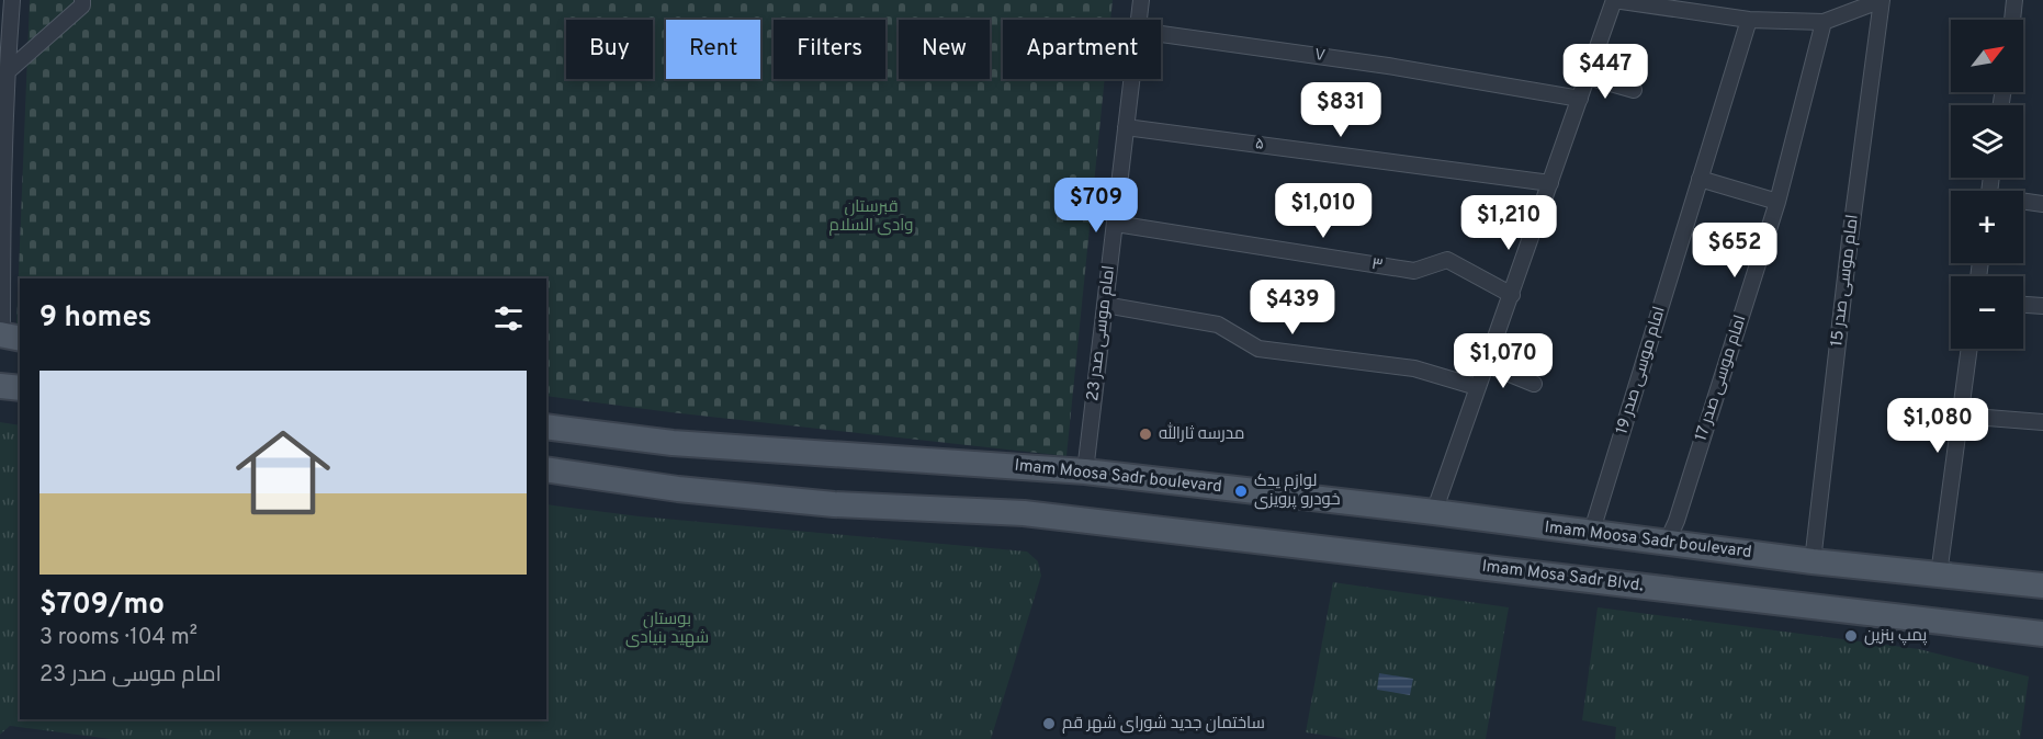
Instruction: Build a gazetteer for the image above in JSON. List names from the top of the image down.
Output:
{
  "streets": {
    "main road": ["Imam Moosa Sadr boulevard"],
    "street": [
      "۷",
      "۵",
      "۳",
      "امام موسی صدر 15",
      "امام موسی صدر 23",
      "امام موسی صدر 19",
      "امام موسی صدر 17"
    ]
  },
  "crossings": [
    ["۵", "امام موسی صدر 23"],
    ["۳", "امام موسی صدر 23"],
    ["امام موسی صدر 15", "Imam Moosa Sadr boulevard"],
    ["امام موسی صدر 23", "Imam Moosa Sadr boulevard"],
    ["امام موسی صدر 19", "Imam Moosa Sadr boulevard"],
    ["امام موسی صدر 17", "Imam Moosa Sadr boulevard"]
  ],
  "parks": ["قبرستان وادی السلام", "بوستان شهید بنیادی"],
  "places": [
    "مدرسه ثارالله",
    "لوازم یدک خودرو پرویزی",
    "پمپ بنزین",
    "ساختمان جدید شورای شهر قم"
  ],
  "north": "top right",
  "page": {
    "map_buttons": ["+", "−"],
    "chip": [
      "Buy",
      "Rent",
      "Filters",
      "New",
      "Apartment"
    ],
    "price": [
      "$447",
      "$831",
      "$709",
      "$1,010",
      "$1,210",
      "$652",
      "$439",
      "$1,070",
      "$1,080"
    ],
    "heading": "9 homes",
    "list": [
      {
        "name": "$709/mo",
        "note": "3 rooms · 104 m² · امام موسی صدر 23"
      }
    ]
  }
}
